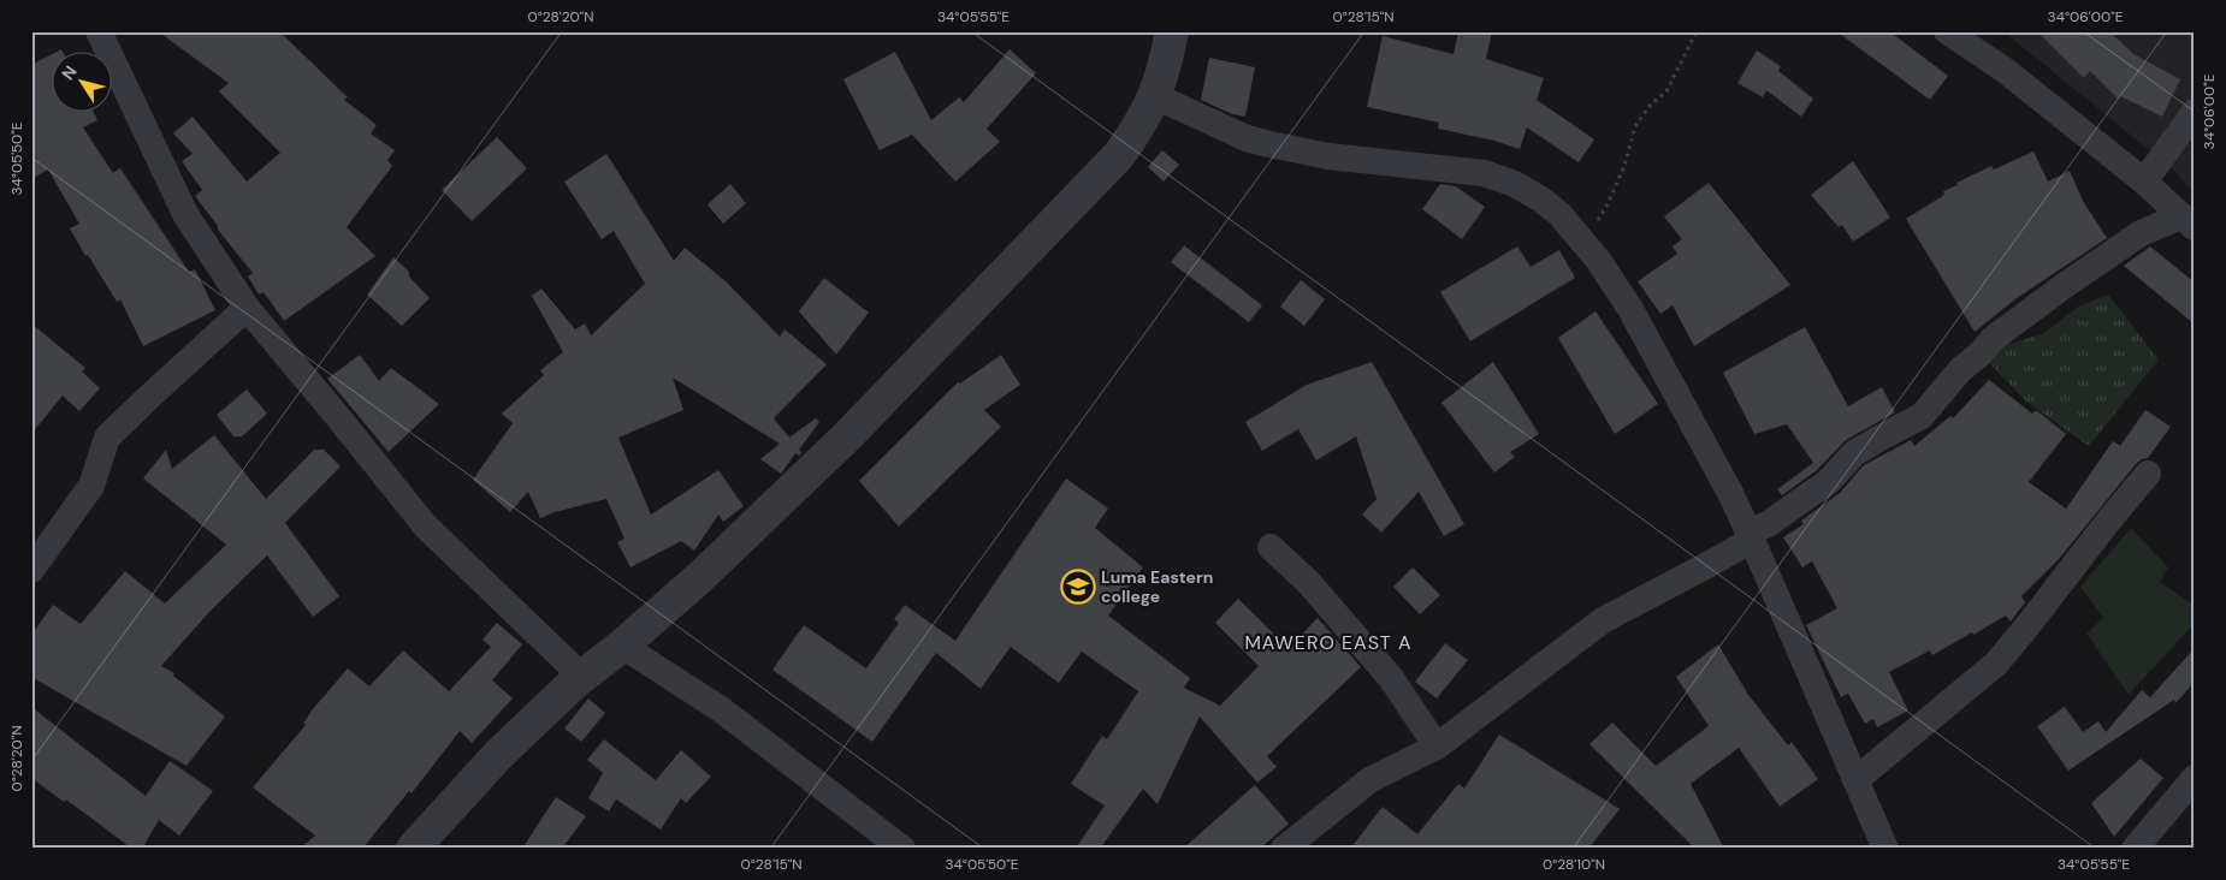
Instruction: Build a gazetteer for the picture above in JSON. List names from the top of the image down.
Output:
{
  "districts": ["MAWERO EAST A"],
  "places": {
    "school or university": ["Luma Eastern college"]
  },
  "north": "top left",
  "coordinates": [
    "0°28'20\"N",
    "34°05'55\"E",
    "0°28'15\"N",
    "34°06'00\"E",
    "34°05'50\"E",
    "0°28'10\"N"
  ]
}
